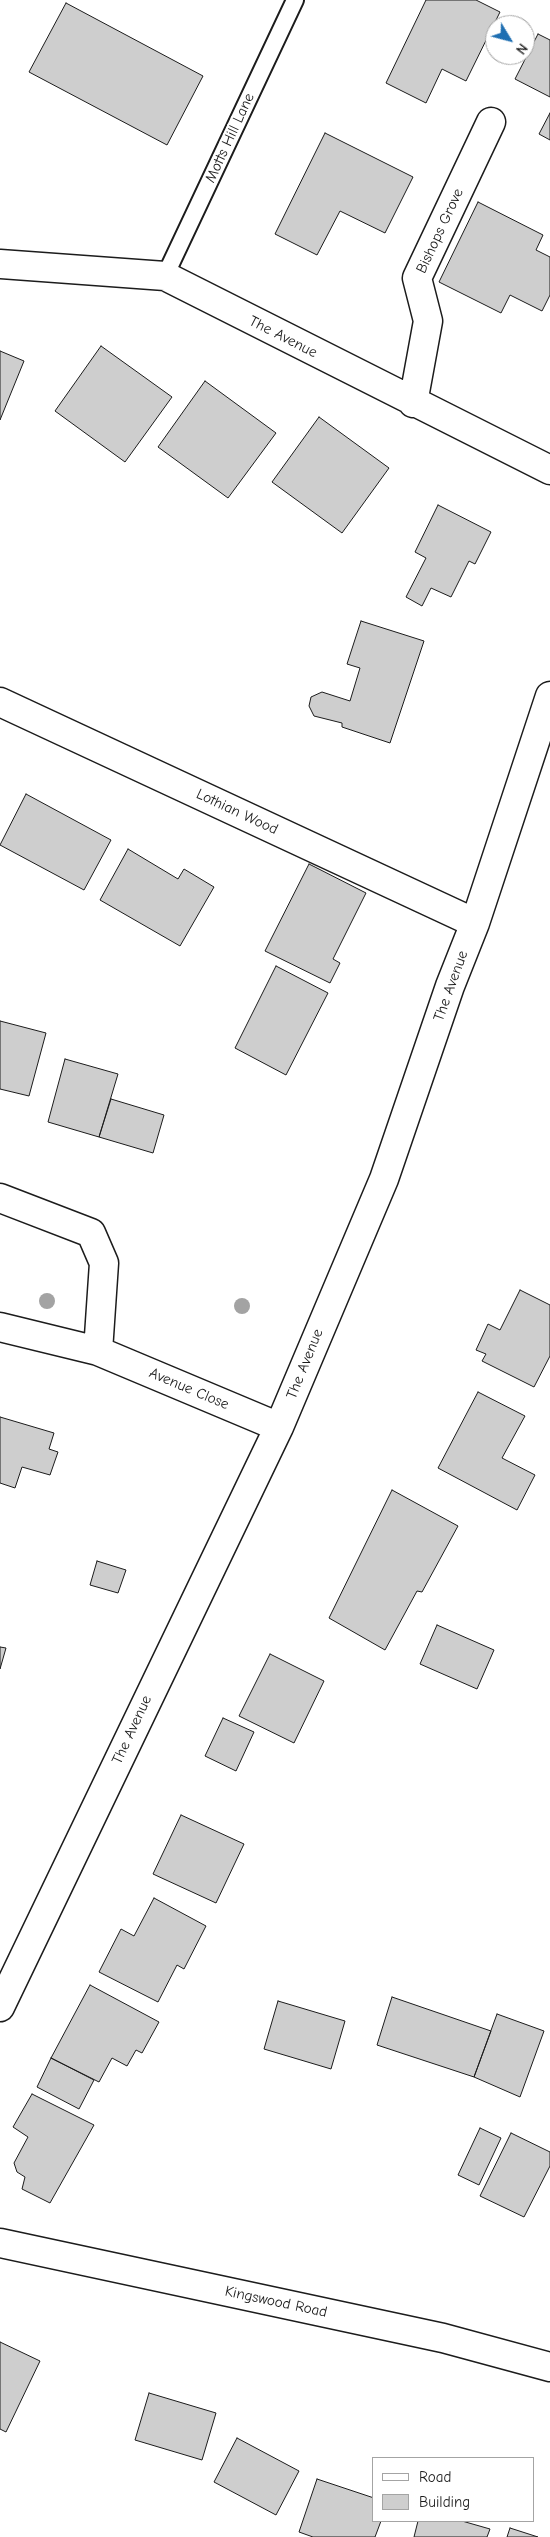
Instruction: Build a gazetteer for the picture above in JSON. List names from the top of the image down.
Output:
{
  "streets": {
    "street": [
      "Bishops Grove",
      "The Avenue",
      "Lothian Wood",
      "Avenue Close",
      "Kingswood Road"
    ],
    "lane": ["Motts Hill Lane"]
  },
  "crossings": [
    ["Motts Hill Lane", "The Avenue"],
    ["Bishops Grove", "The Avenue"],
    ["The Avenue", "Lothian Wood"],
    ["The Avenue", "Avenue Close"]
  ],
  "legend": ["Road", "Building"],
  "north": "bottom right"
}
